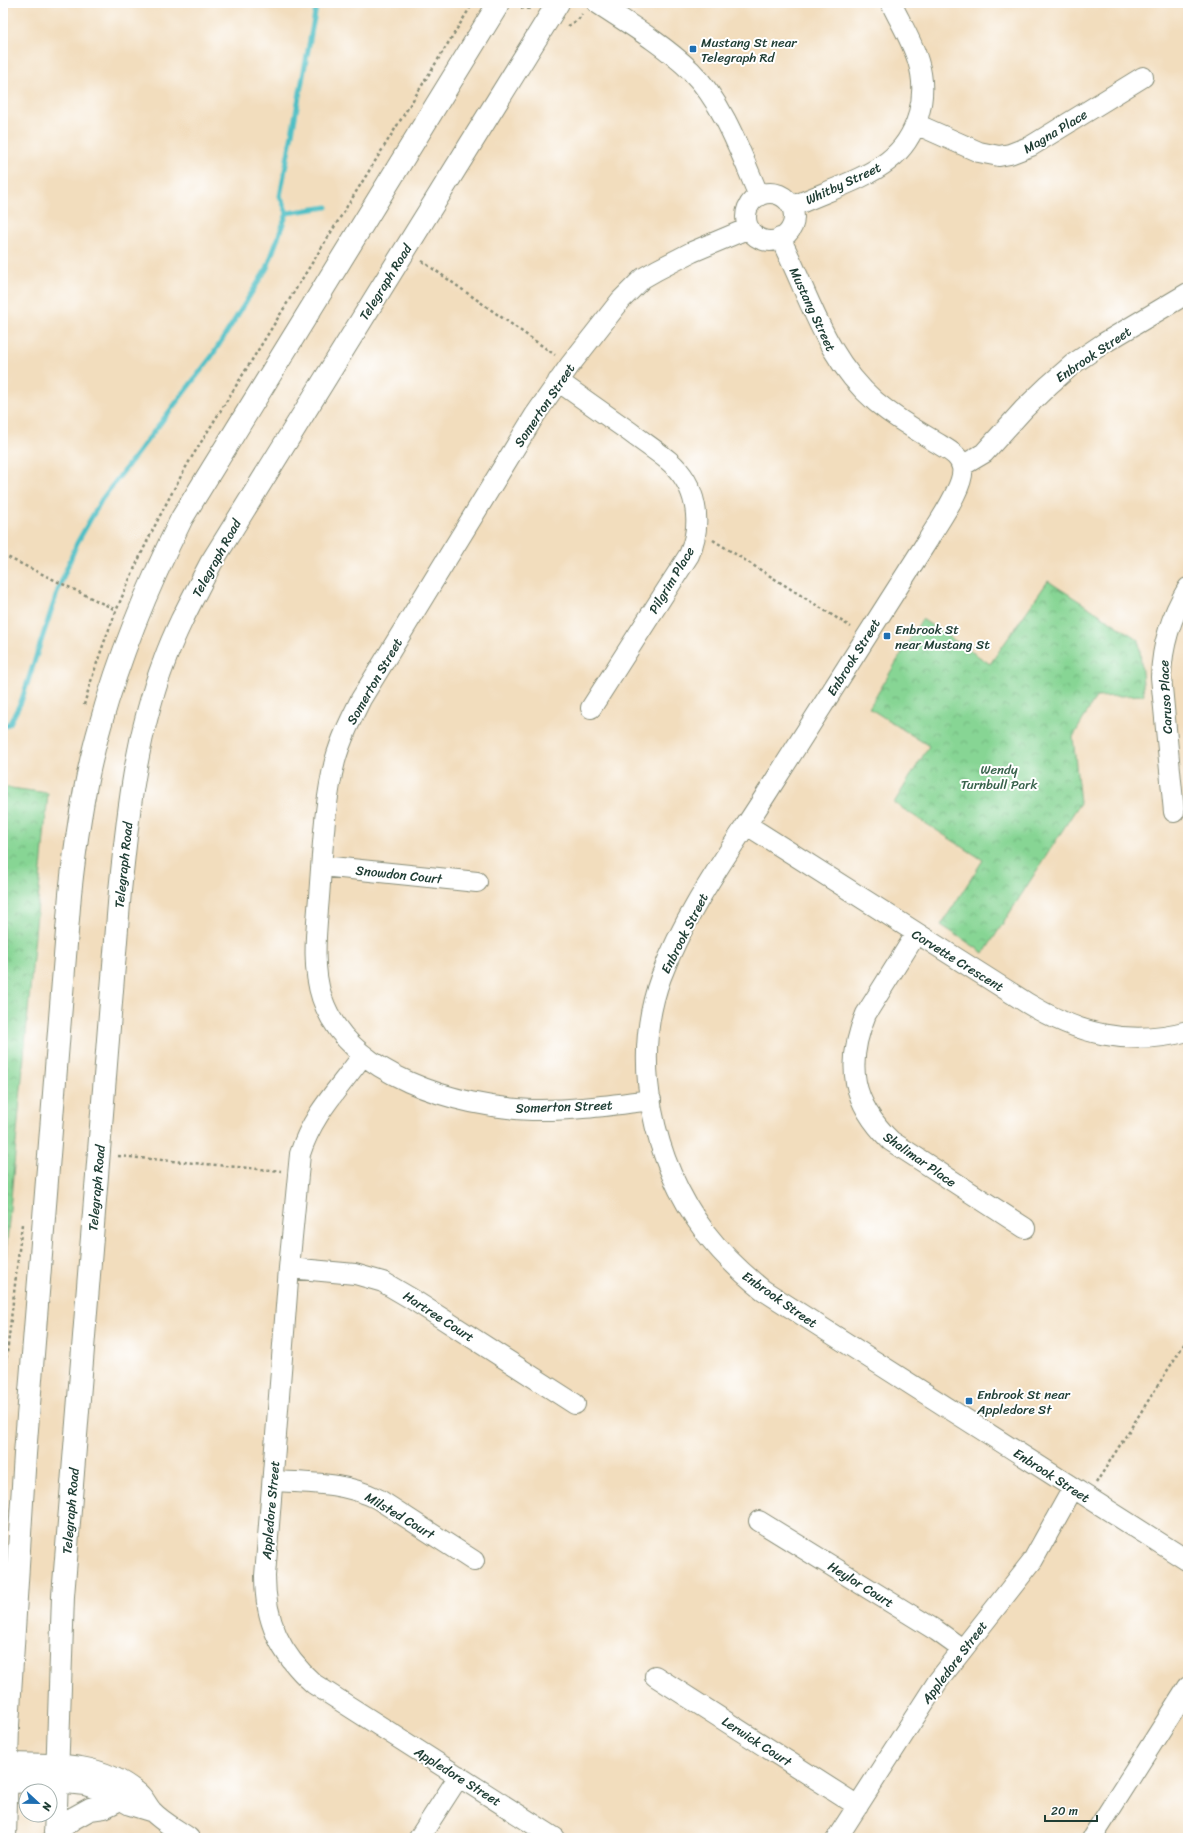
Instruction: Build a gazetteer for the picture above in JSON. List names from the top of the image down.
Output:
{
  "streets": {
    "main road": ["Telegraph Road"],
    "street": [
      "Magna Place",
      "Whitby Street",
      "Mustang Street",
      "Enbrook Street",
      "Somerton Street",
      "Pilgrim Place",
      "Caruso Place",
      "Snowdon Court",
      "Corvette Crescent",
      "Shalimar Place",
      "Hartree Court",
      "Appledore Street",
      "Milsted Court",
      "Heylor Court",
      "Lerwick Court"
    ]
  },
  "crossings": [
    ["Magna Place", "Whitby Street"],
    ["Whitby Street", "Mustang Street"],
    ["Whitby Street", "Somerton Street"],
    ["Mustang Street", "Enbrook Street"],
    ["Mustang Street", "Somerton Street"],
    ["Enbrook Street", "Somerton Street"],
    ["Enbrook Street", "Corvette Crescent"],
    ["Enbrook Street", "Appledore Street"],
    ["Somerton Street", "Pilgrim Place"],
    ["Somerton Street", "Snowdon Court"],
    ["Somerton Street", "Appledore Street"],
    ["Corvette Crescent", "Shalimar Place"],
    ["Hartree Court", "Appledore Street"],
    ["Appledore Street", "Milsted Court"],
    ["Appledore Street", "Heylor Court"],
    ["Appledore Street", "Lerwick Court"]
  ],
  "parks": ["Wendy Turnbull Park"],
  "places": {
    "transit": ["Mustang St near Telegraph Rd", "Enbrook St near Mustang St", "Enbrook St near Appledore St"]
  },
  "scale_bar": "20 m",
  "north": "right"
}
